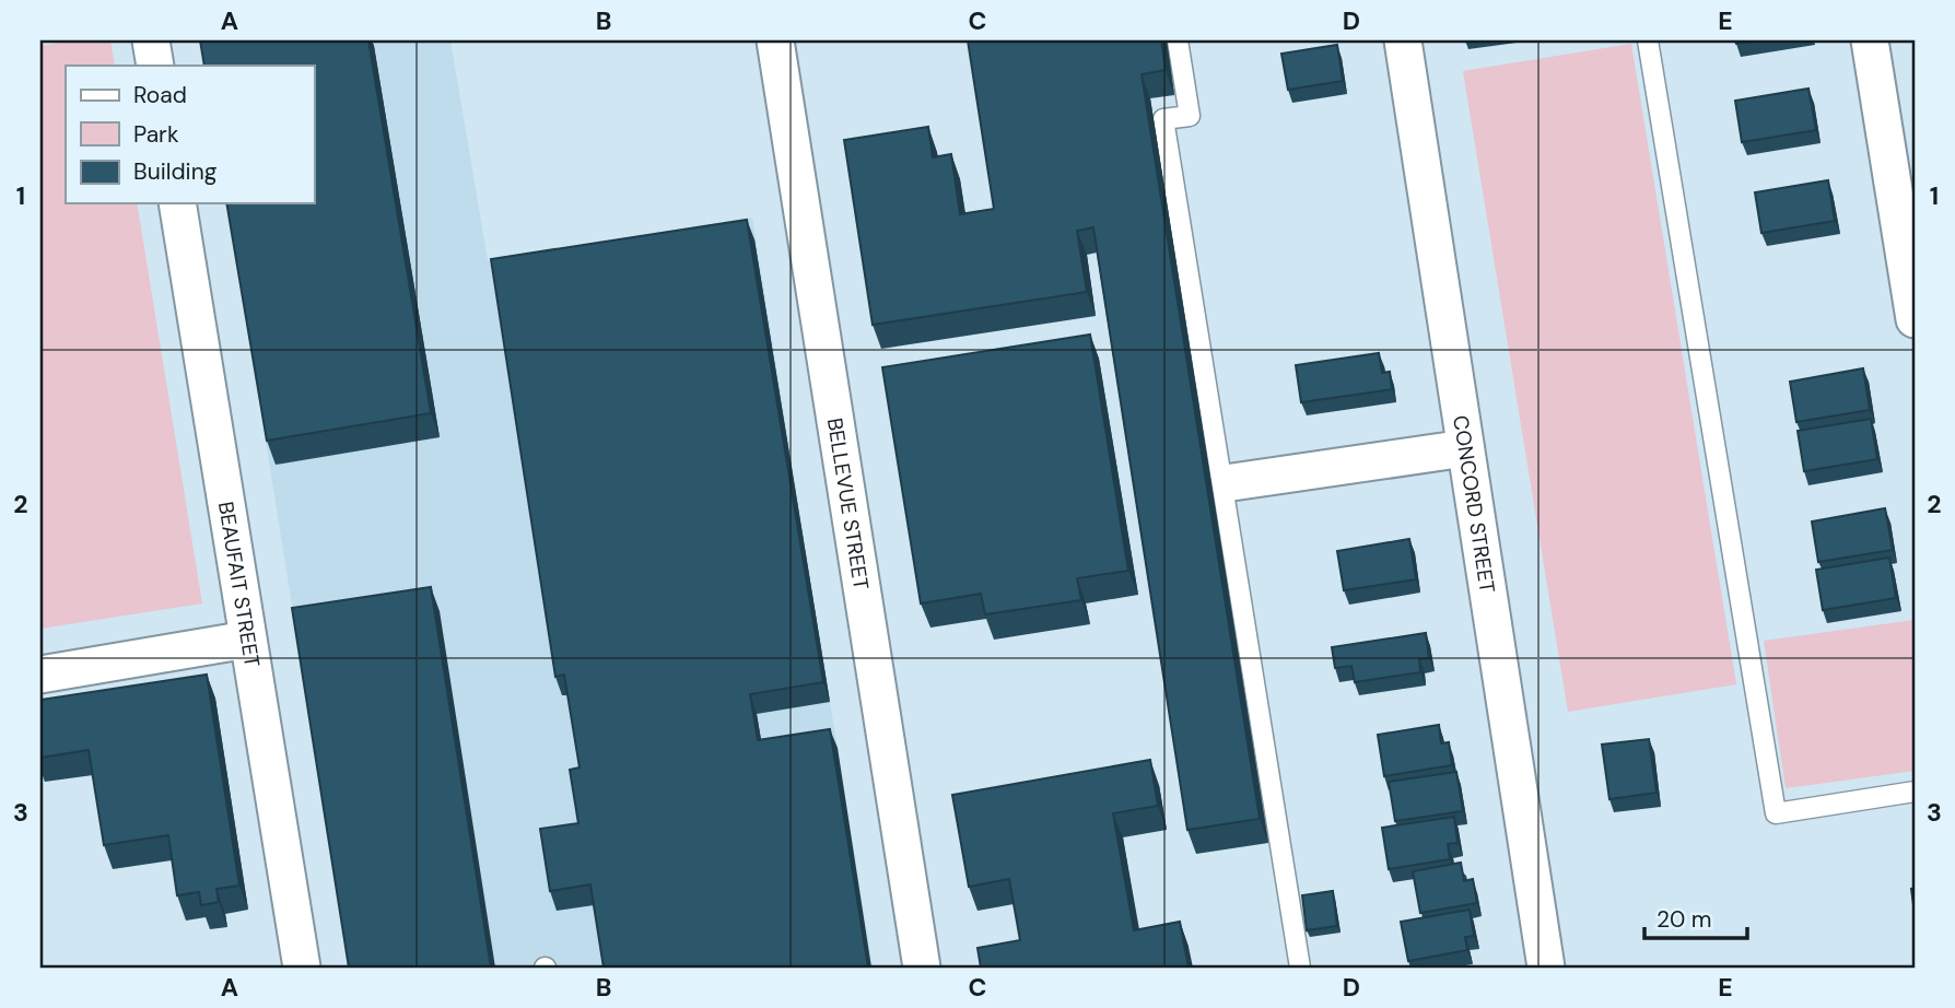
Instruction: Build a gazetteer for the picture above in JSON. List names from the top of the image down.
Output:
{
  "streets": {
    "street": ["BELLEVUE STREET", "CONCORD STREET", "BEAUFAIT STREET"]
  },
  "legend": ["Road", "Park", "Building"],
  "scale_bar": "20 m",
  "grid": {
    "columns": [
      "A",
      "B",
      "C",
      "D",
      "E"
    ],
    "rows": ["1", "2", "3"]
  }
}
